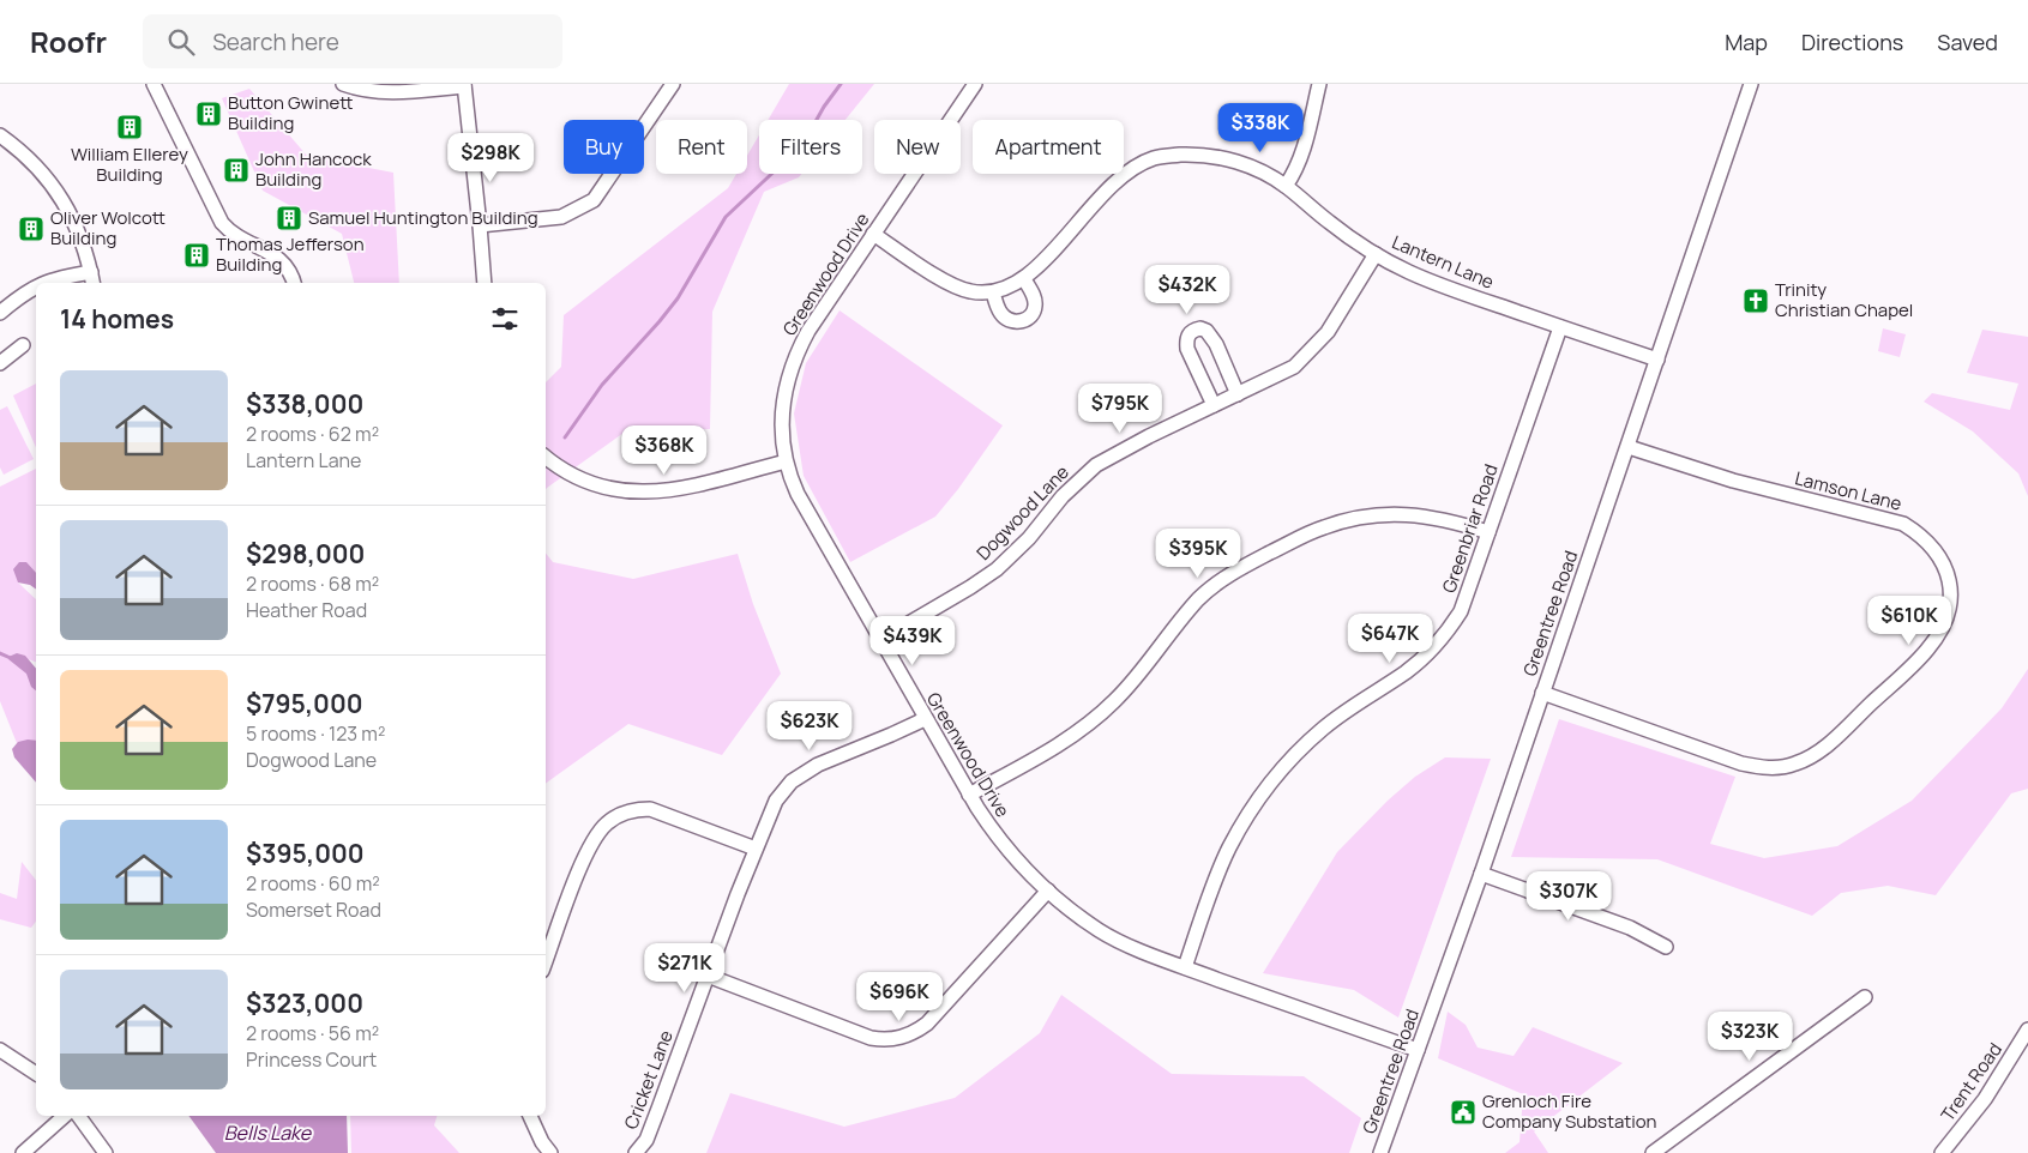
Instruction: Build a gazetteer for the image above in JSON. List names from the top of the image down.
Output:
{
  "streets": {
    "street": [
      "Lantern Lane",
      "Greenwood Drive",
      "Lamson Lane",
      "Dogwood Lane",
      "Greenbriar Road",
      "Greentree Road",
      "Cricket Lane",
      "Trent Road"
    ]
  },
  "crossings": [
    ["Lantern Lane", "Greenwood Drive"],
    ["Lantern Lane", "Dogwood Lane"],
    ["Lantern Lane", "Greenbriar Road"],
    ["Lantern Lane", "Greentree Road"],
    ["Greenwood Drive", "Dogwood Lane"],
    ["Greenwood Drive", "Greenbriar Road"],
    ["Greenwood Drive", "Greentree Road"],
    ["Greenwood Drive", "Cricket Lane"],
    ["Lamson Lane", "Greentree Road"]
  ],
  "water": ["Bells Lake"],
  "places": {
    "building": [
      "Button Gwinett Building",
      "William Ellerey Building",
      "John Hancock Building",
      "Samuel Huntington Building",
      "Oliver Wolcott Building",
      "Thomas Jefferson Building"
    ],
    "church": ["Trinity Christian Chapel"],
    "public building": ["Grenloch Fire Company Substation"]
  },
  "page": {
    "header": "Roofr",
    "search": "Search here",
    "nav": ["Map", "Directions", "Saved"],
    "price": [
      "$338K",
      "$298K",
      "$432K",
      "$795K",
      "$368K",
      "$395K",
      "$610K",
      "$647K",
      "$439K",
      "$623K",
      "$307K",
      "$271K",
      "$696K",
      "$323K"
    ],
    "chip": [
      "Buy",
      "Rent",
      "Filters",
      "New",
      "Apartment"
    ],
    "heading": "14 homes",
    "list": [
      {
        "name": "$338,000",
        "note": "2 rooms · 62 m² · Lantern Lane"
      },
      {
        "name": "$298,000",
        "note": "2 rooms · 68 m² · Heather Road"
      },
      {
        "name": "$795,000",
        "note": "5 rooms · 123 m² · Dogwood Lane"
      },
      {
        "name": "$395,000",
        "note": "2 rooms · 60 m² · Somerset Road"
      },
      {
        "name": "$323,000",
        "note": "2 rooms · 56 m² · Princess Court"
      }
    ]
  }
}
